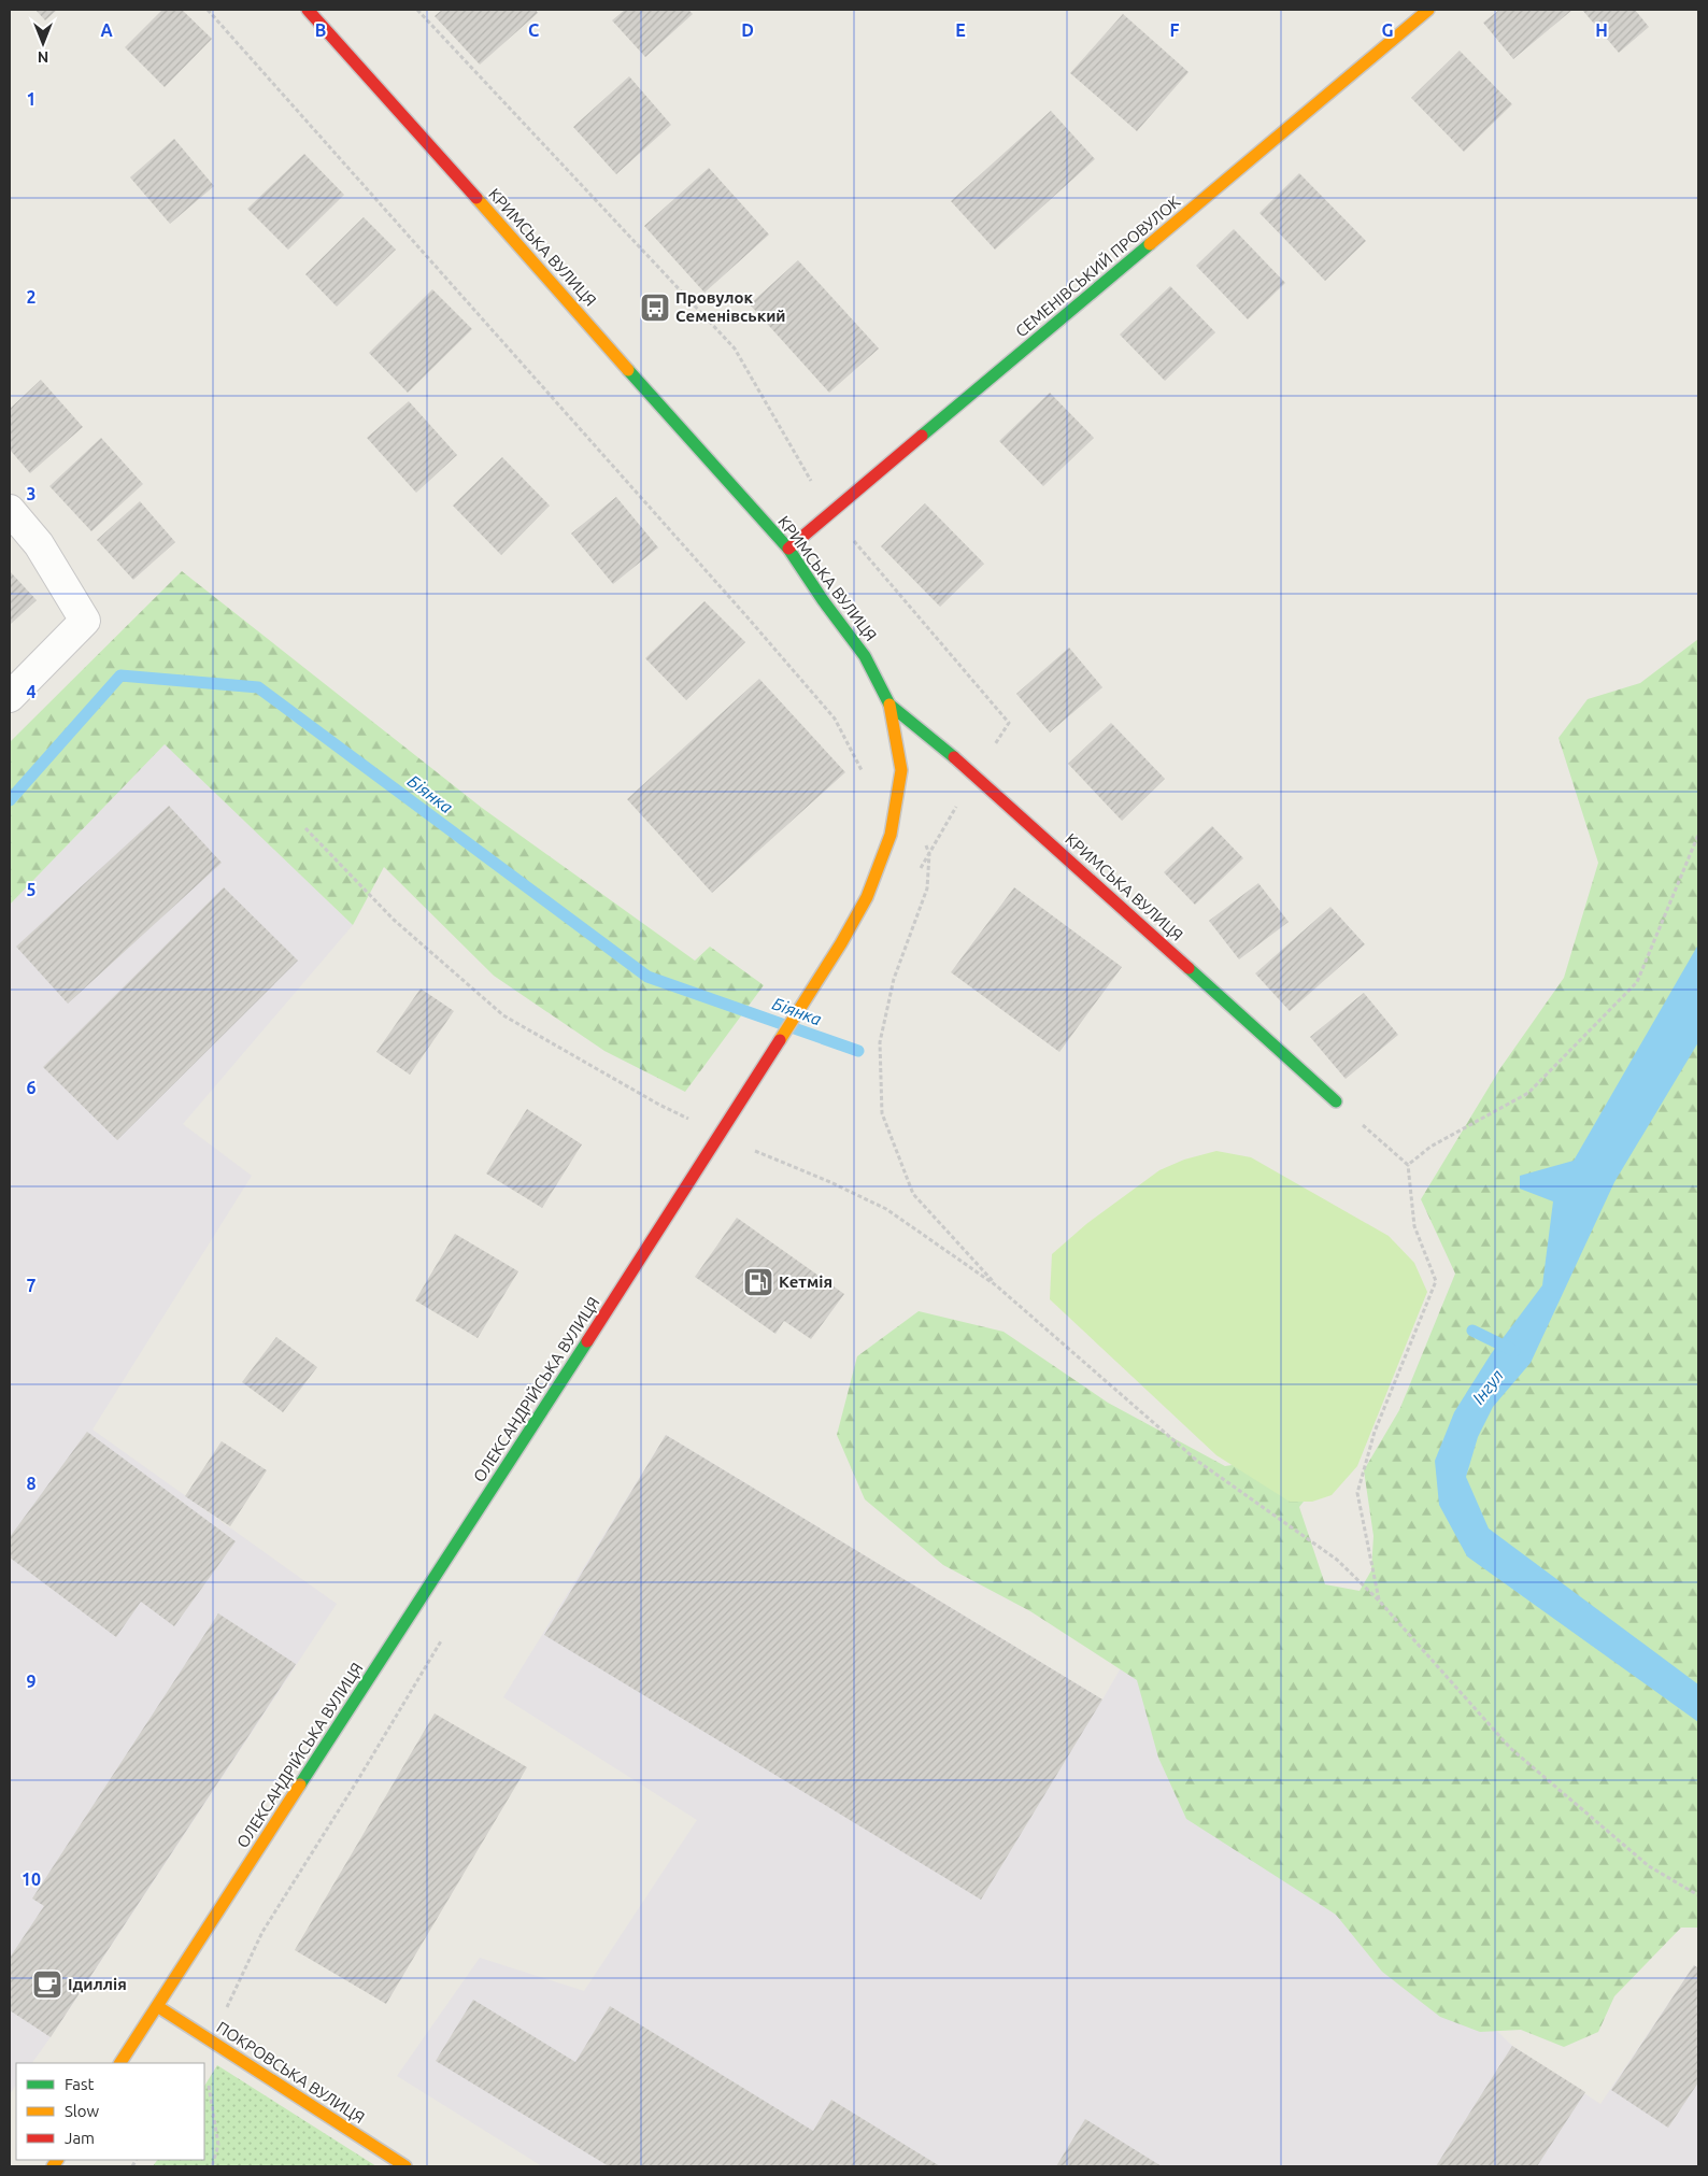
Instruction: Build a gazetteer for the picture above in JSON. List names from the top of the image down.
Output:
{
  "streets": {
    "street": [
      "КРИМСЬКА ВУЛИЦЯ",
      "СЕМЕНІВСЬКИЙ ПРОВУЛОК",
      "ОЛЕКСАНДРІЙСЬКА ВУЛИЦЯ",
      "ПОКРОВСЬКА ВУЛИЦЯ"
    ]
  },
  "crossings": [
    ["КРИМСЬКА ВУЛИЦЯ", "СЕМЕНІВСЬКИЙ ПРОВУЛОК"],
    ["КРИМСЬКА ВУЛИЦЯ", "ОЛЕКСАНДРІЙСЬКА ВУЛИЦЯ"],
    ["ОЛЕКСАНДРІЙСЬКА ВУЛИЦЯ", "ПОКРОВСЬКА ВУЛИЦЯ"]
  ],
  "water": ["Біянка", "Інгул"],
  "places": {
    "bus stop": ["Провулок Семенівський"],
    "fuel station": ["Кетмія"],
    "cafe": ["Ідиллія"]
  },
  "legend": ["Fast", "Slow", "Jam"],
  "north": "bottom",
  "grid": {
    "columns": [
      "A",
      "B",
      "C",
      "D",
      "E",
      "F",
      "G",
      "H"
    ],
    "rows": [
      "1",
      "2",
      "3",
      "4",
      "5",
      "6",
      "7",
      "8",
      "9",
      "10"
    ]
  }
}
